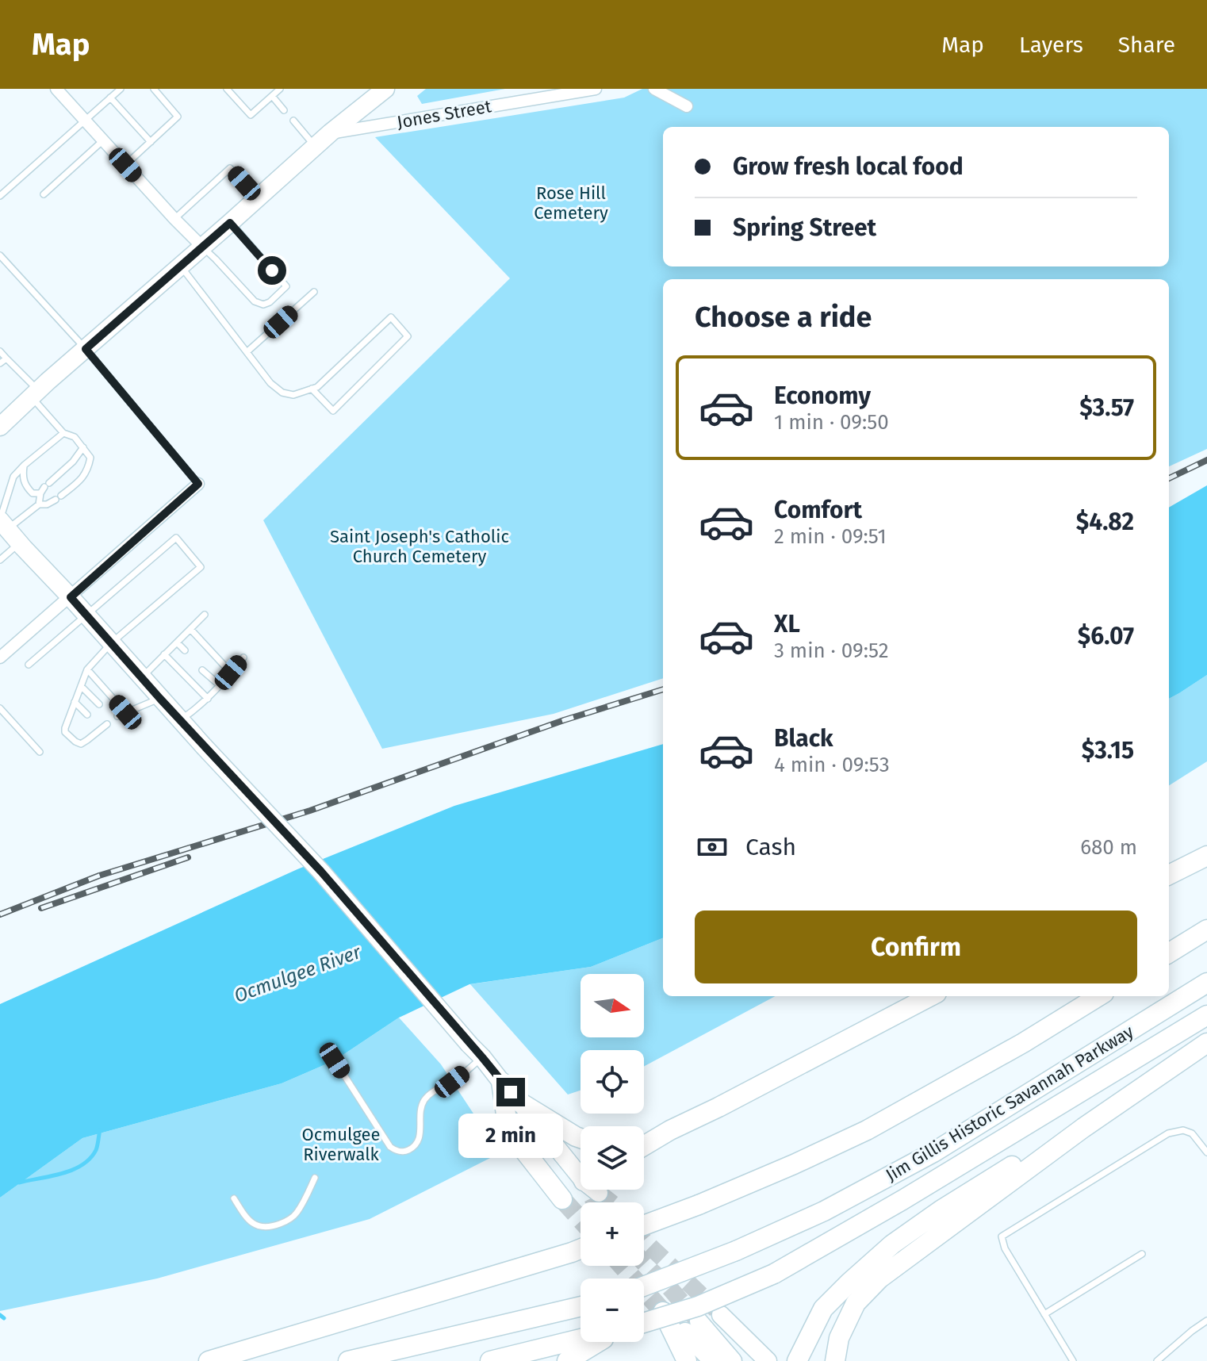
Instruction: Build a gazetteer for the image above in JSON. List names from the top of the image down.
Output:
{
  "streets": {
    "highway": ["Jim Gillis Historic Savannah Parkway"],
    "street": ["Jones Street"]
  },
  "water": ["Ocmulgee River"],
  "parks": ["Rose Hill Cemetery", "Saint Joseph's Catholic Church Cemetery", "Ocmulgee Riverwalk"],
  "north": "right",
  "page": {
    "header": "Map",
    "nav": ["Map", "Layers", "Share"],
    "banner": ["Grow fresh local food", "Spring Street"],
    "heading": "Choose a ride",
    "list": [
      {
        "name": "Economy",
        "note": "1 min · 09:50",
        "value": "$3.57"
      },
      {
        "name": "Comfort",
        "note": "2 min · 09:51",
        "value": "$4.82"
      },
      {
        "name": "XL",
        "note": "3 min · 09:52",
        "value": "$6.07"
      },
      {
        "name": "Black",
        "note": "4 min · 09:53",
        "value": "$3.15"
      }
    ],
    "pay": ["Cash", "680 m"],
    "buttons": "Confirm",
    "map_buttons": ["+", "−"],
    "bubble": "2 min"
  }
}
